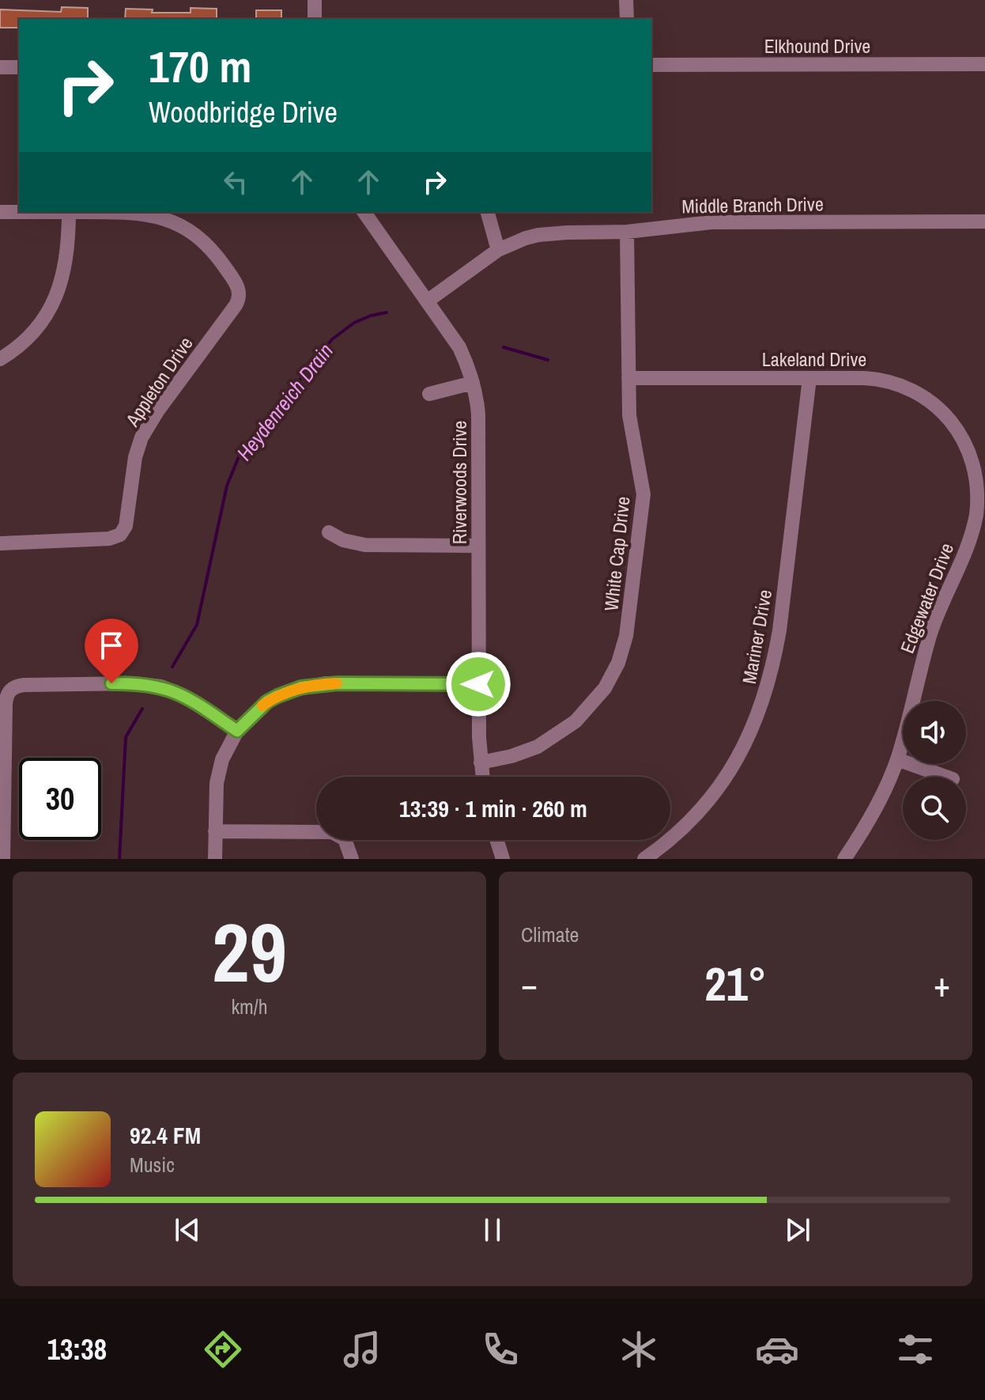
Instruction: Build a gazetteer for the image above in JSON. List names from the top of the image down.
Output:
{
  "streets": {
    "street": [
      "Elkhound Drive",
      "Middle Branch Drive",
      "Lakeland Drive",
      "Appleton Drive",
      "Riverwoods Drive",
      "White Cap Drive",
      "Edgewater Drive",
      "Mariner Drive"
    ]
  },
  "crossings": [
    ["Middle Branch Drive", "Riverwoods Drive"],
    ["Middle Branch Drive", "White Cap Drive"],
    ["Lakeland Drive", "White Cap Drive"],
    ["Lakeland Drive", "Edgewater Drive"],
    ["Lakeland Drive", "Mariner Drive"],
    ["Riverwoods Drive", "White Cap Drive"]
  ],
  "water": ["Heydenreich Drain"],
  "page": {
    "turn": ["170 m", "Woodbridge Drive"],
    "limit": "30",
    "trip": "13:39 · 1 min · 260 m",
    "tile": [
      ["29", "km/h"],
      "Climate"
    ],
    "heat": ["−", "21°", "+"],
    "song": ["92.4 FM", "Music"],
    "tabs": "13:38"
  }
}
